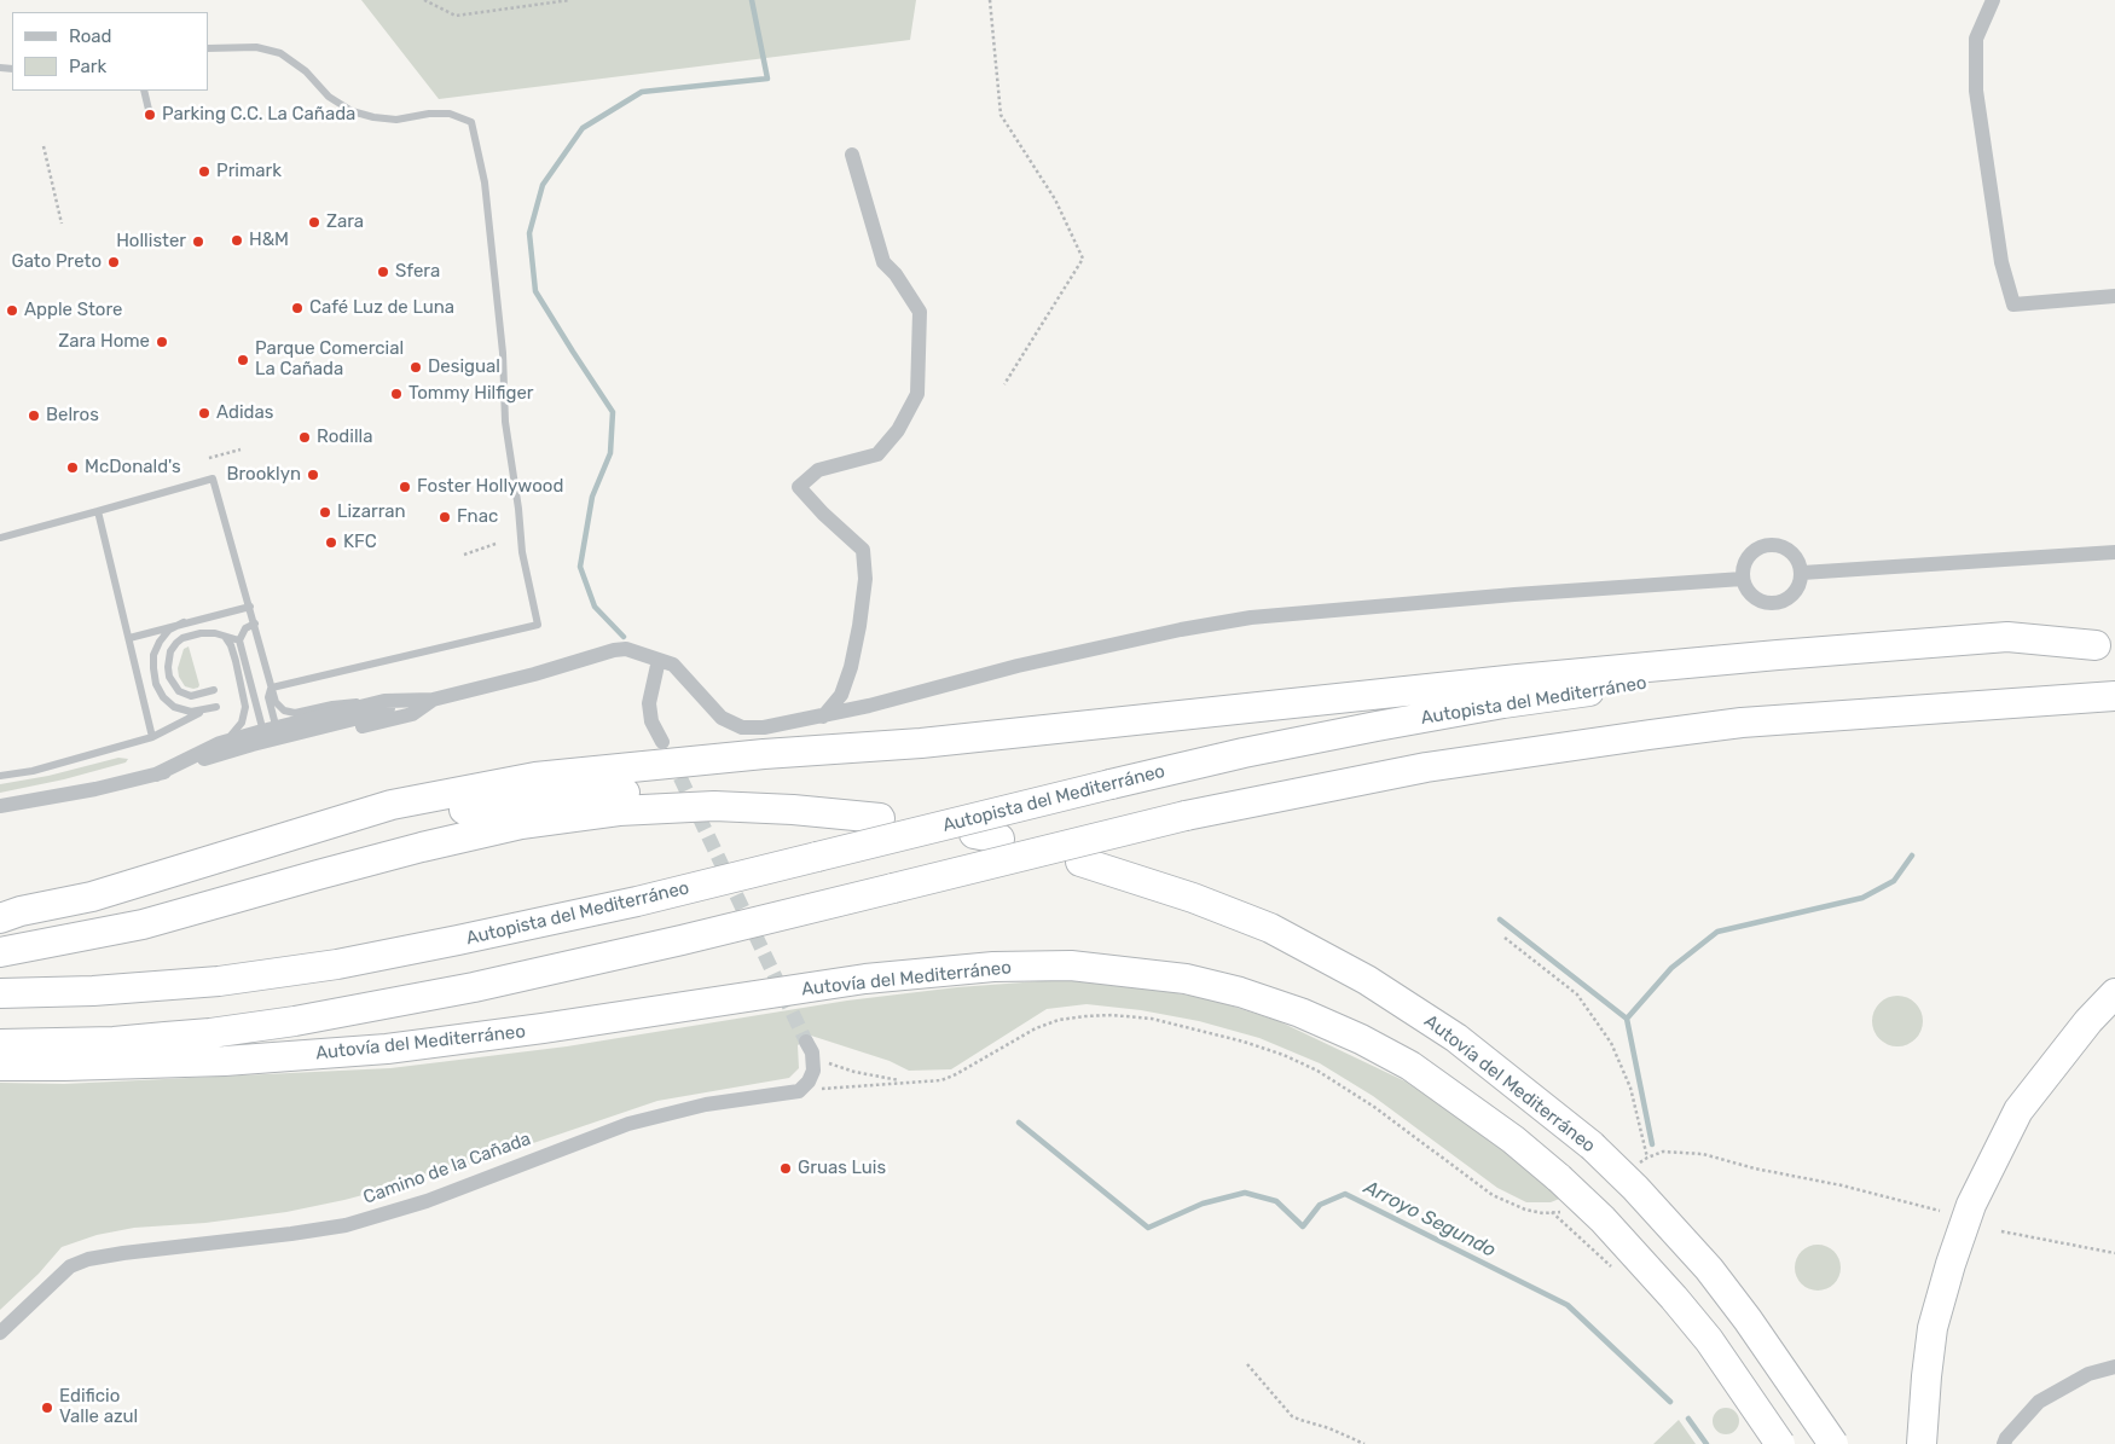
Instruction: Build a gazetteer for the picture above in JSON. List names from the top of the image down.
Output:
{
  "streets": {
    "highway": ["Autopista del Mediterráneo", "Autovía del Mediterráneo"],
    "street": ["Camino de la Cañada"]
  },
  "water": ["Arroyo Segundo"],
  "places": [
    "Parking C.C. La Cañada",
    "Primark",
    "Zara",
    "H&M",
    "Hollister",
    "Gato Preto",
    "Sfera",
    "Café Luz de Luna",
    "Apple Store",
    "Zara Home",
    "Parque Comercial La Cañada",
    "Desigual",
    "Tommy Hilfiger",
    "Adidas",
    "Belros",
    "Rodilla",
    "McDonald's",
    "Brooklyn",
    "Foster Hollywood",
    "Lizarran",
    "Fnac",
    "KFC",
    "Gruas Luis",
    "Edificio Valle azul"
  ],
  "legend": ["Road", "Park"]
}
